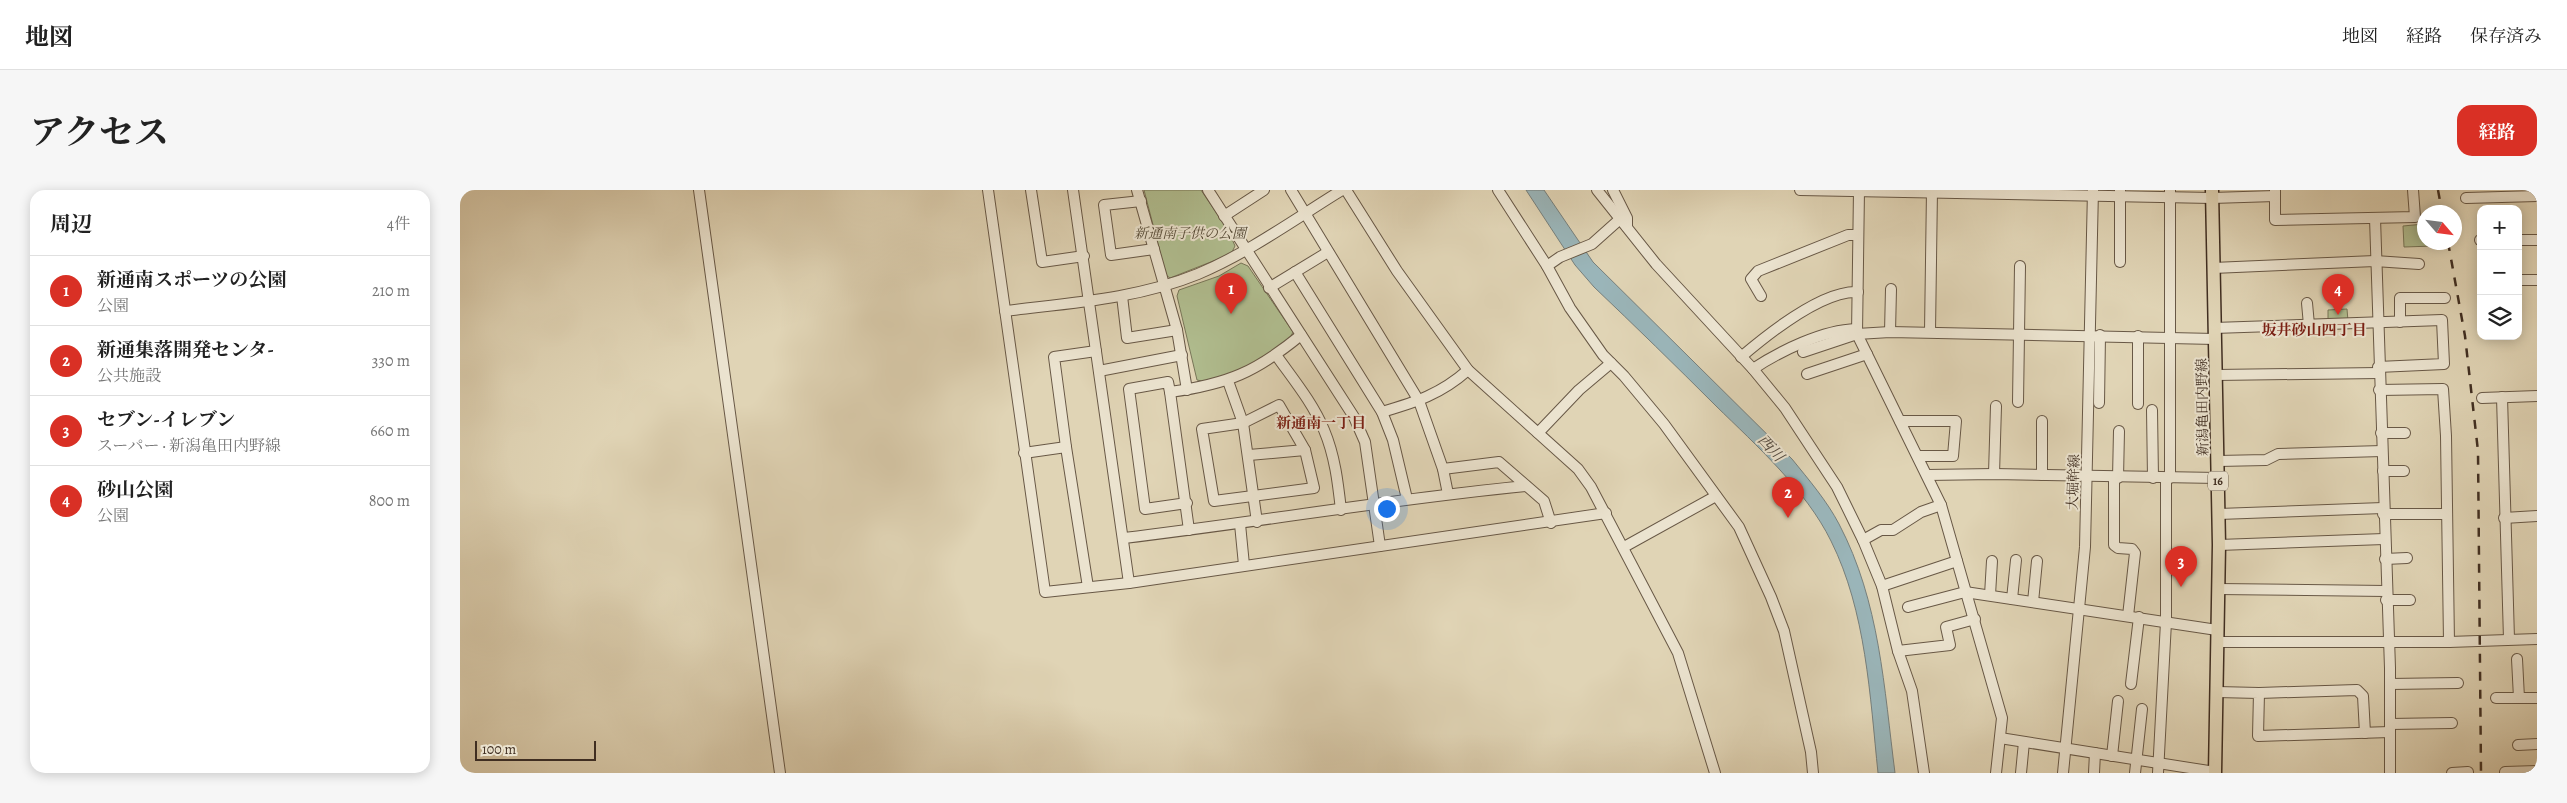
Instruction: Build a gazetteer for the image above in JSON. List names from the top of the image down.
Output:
{
  "streets": {
    "main road": ["新潟亀田内野線", "16"],
    "street": ["大堀幹線"]
  },
  "districts": ["坂井砂山四丁目", "新通南一丁目"],
  "water": ["西川"],
  "parks": ["新通南子供の公園"],
  "scale_bar": "100 m",
  "north": "bottom right",
  "page": {
    "header": "地図",
    "nav": ["地図", "経路", "保存済み"],
    "title": "アクセス",
    "buttons": "経路",
    "heading": ["周辺", "4件"],
    "map_buttons": ["+", "−"],
    "list": [
      {
        "mark": "1",
        "name": "新通南スポーツの公園",
        "note": "公園",
        "value": "210 m"
      },
      {
        "mark": "2",
        "name": "新通集落開発センタ-",
        "note": "公共施設",
        "value": "330 m"
      },
      {
        "mark": "3",
        "name": "セブン-イレブン",
        "note": "スーパー · 新潟亀田内野線",
        "value": "660 m"
      },
      {
        "mark": "4",
        "name": "砂山公園",
        "note": "公園",
        "value": "800 m"
      }
    ],
    "pins": [
      "1",
      "4",
      "2",
      "3"
    ],
    "scale": "100 m"
  }
}
